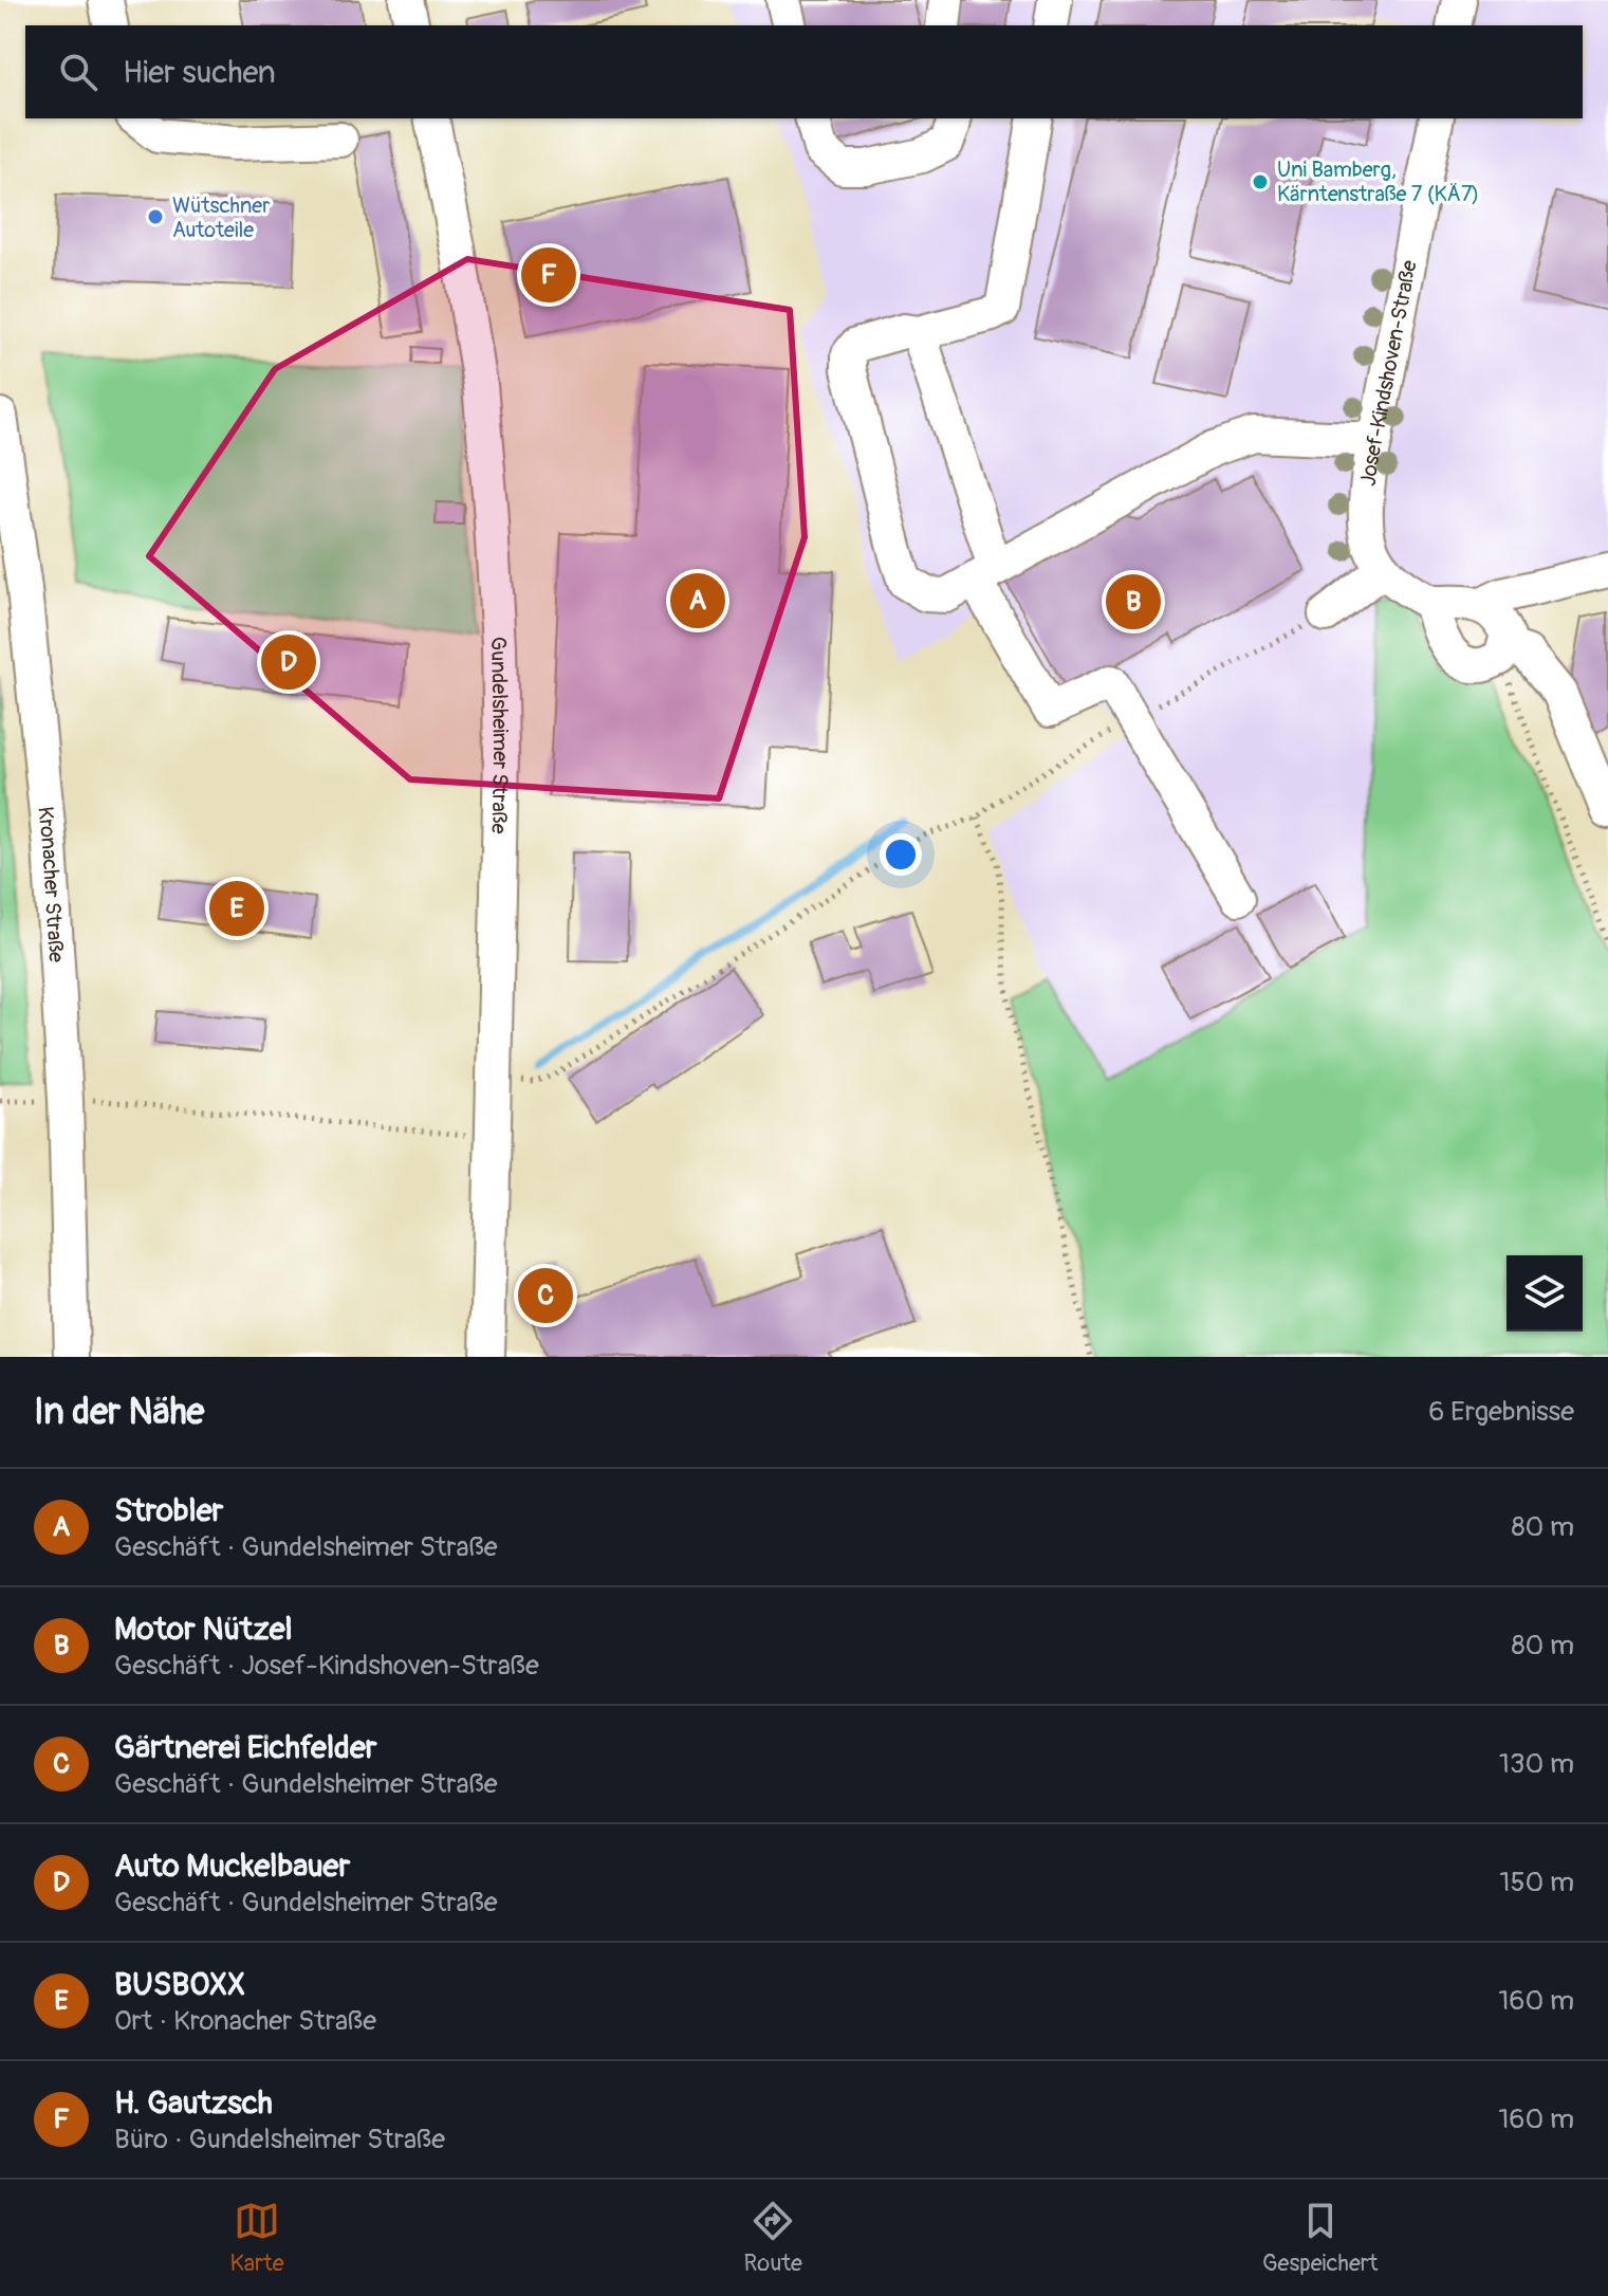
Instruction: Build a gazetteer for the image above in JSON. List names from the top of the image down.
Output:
{
  "streets": {
    "street": ["Josef-Kindshoven-Straße", "Gundelsheimer Straße", "Kronacher Straße"]
  },
  "places": ["Uni Bamberg, Kärntenstraße 7 (KÄ7)", "Wütschner Autoteile"],
  "page": {
    "search": "Hier suchen",
    "pins": [
      "F",
      "A",
      "B",
      "D",
      "E",
      "C"
    ],
    "heading": ["In der Nähe", "6 Ergebnisse"],
    "list": [
      {
        "mark": "A",
        "name": "Strobler",
        "note": "Geschäft · Gundelsheimer Straße",
        "value": "80 m"
      },
      {
        "mark": "B",
        "name": "Motor Nützel",
        "note": "Geschäft · Josef-Kindshoven-Straße",
        "value": "80 m"
      },
      {
        "mark": "C",
        "name": "Gärtnerei Eichfelder",
        "note": "Geschäft · Gundelsheimer Straße",
        "value": "130 m"
      },
      {
        "mark": "D",
        "name": "Auto Muckelbauer",
        "note": "Geschäft · Gundelsheimer Straße",
        "value": "150 m"
      },
      {
        "mark": "E",
        "name": "BUSBOXX",
        "note": "Ort · Kronacher Straße",
        "value": "160 m"
      },
      {
        "mark": "F",
        "name": "H. Gautzsch",
        "note": "Büro · Gundelsheimer Straße",
        "value": "160 m"
      }
    ],
    "nav": ["Karte", "Route", "Gespeichert"]
  }
}
